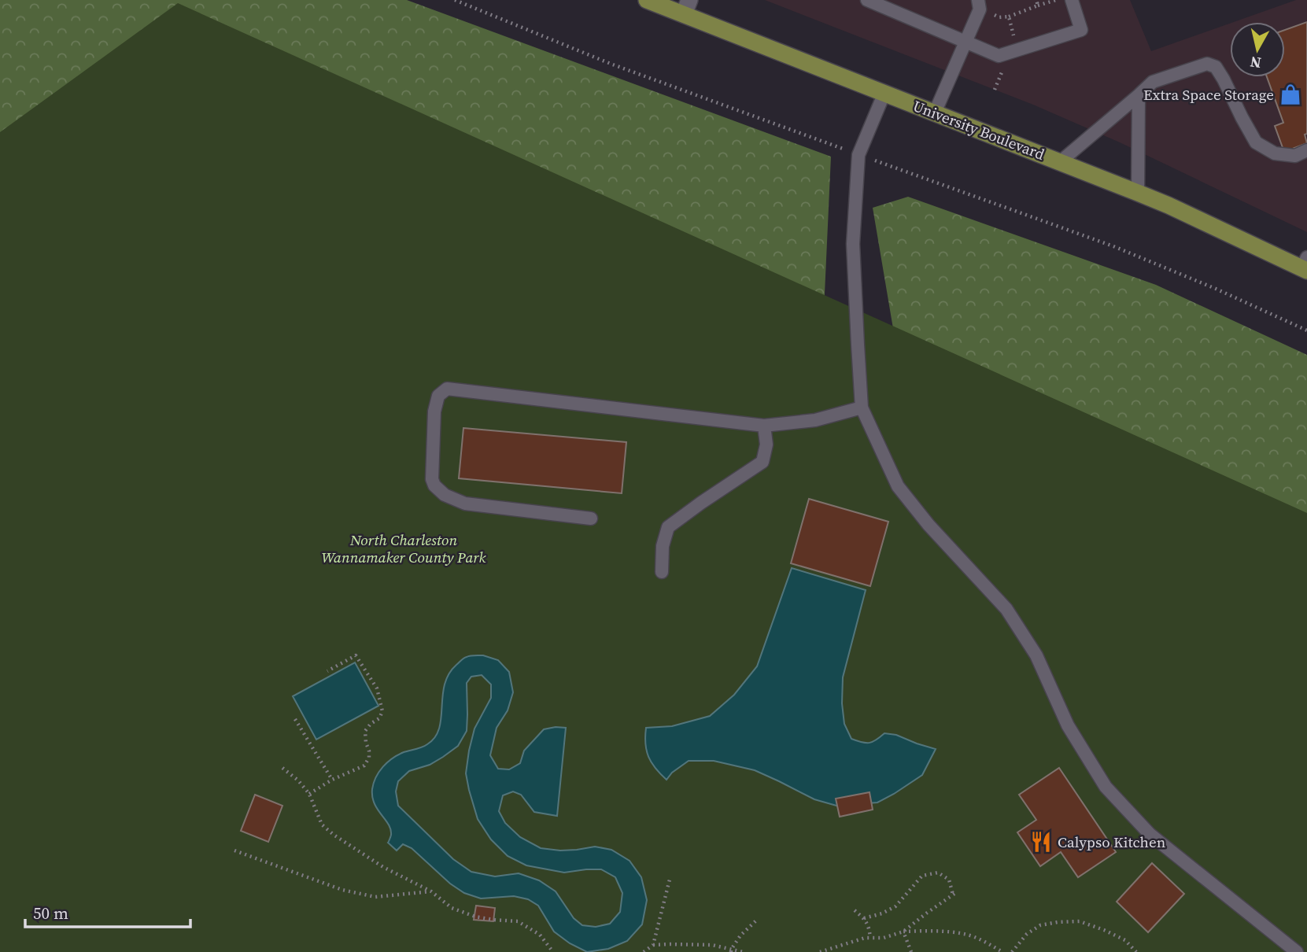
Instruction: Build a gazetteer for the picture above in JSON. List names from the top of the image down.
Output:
{
  "streets": {
    "main road": ["University Boulevard"]
  },
  "parks": ["North Charleston Wannamaker County Park"],
  "places": {
    "shop": ["Extra Space Storage"],
    "restaurant": ["Calypso Kitchen"]
  },
  "scale_bar": "50 m",
  "north": "bottom"
}
